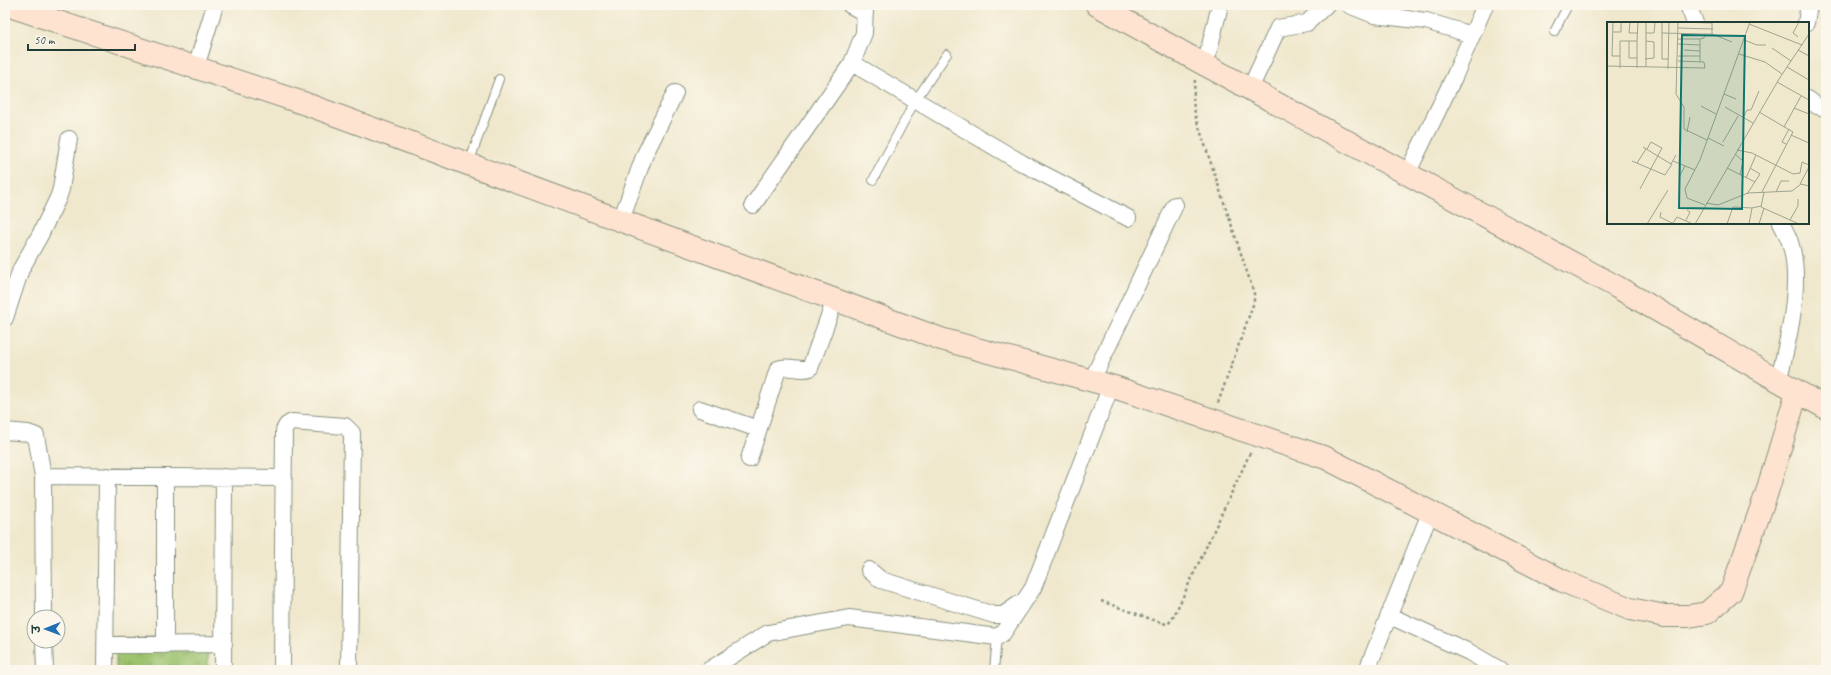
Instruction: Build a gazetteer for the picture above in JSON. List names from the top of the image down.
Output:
{
  "scale_bar": "50 m",
  "north": "left"
}
